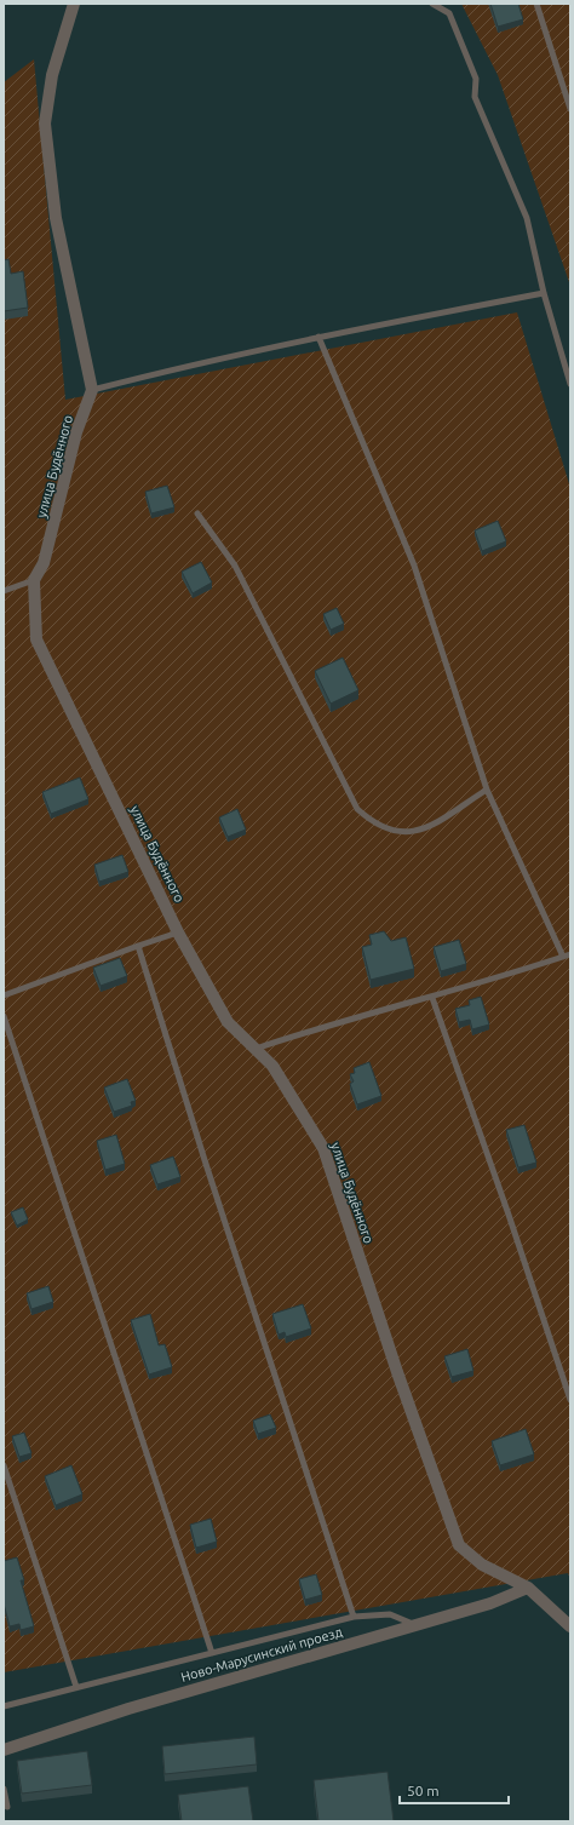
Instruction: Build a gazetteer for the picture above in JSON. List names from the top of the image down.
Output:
{
  "streets": {
    "street": ["улица Будённого", "Ново-Марусинский проезд"]
  },
  "crossings": [
    ["улица Будённого", "Ново-Марусинский проезд"]
  ],
  "scale_bar": "50 m"
}
